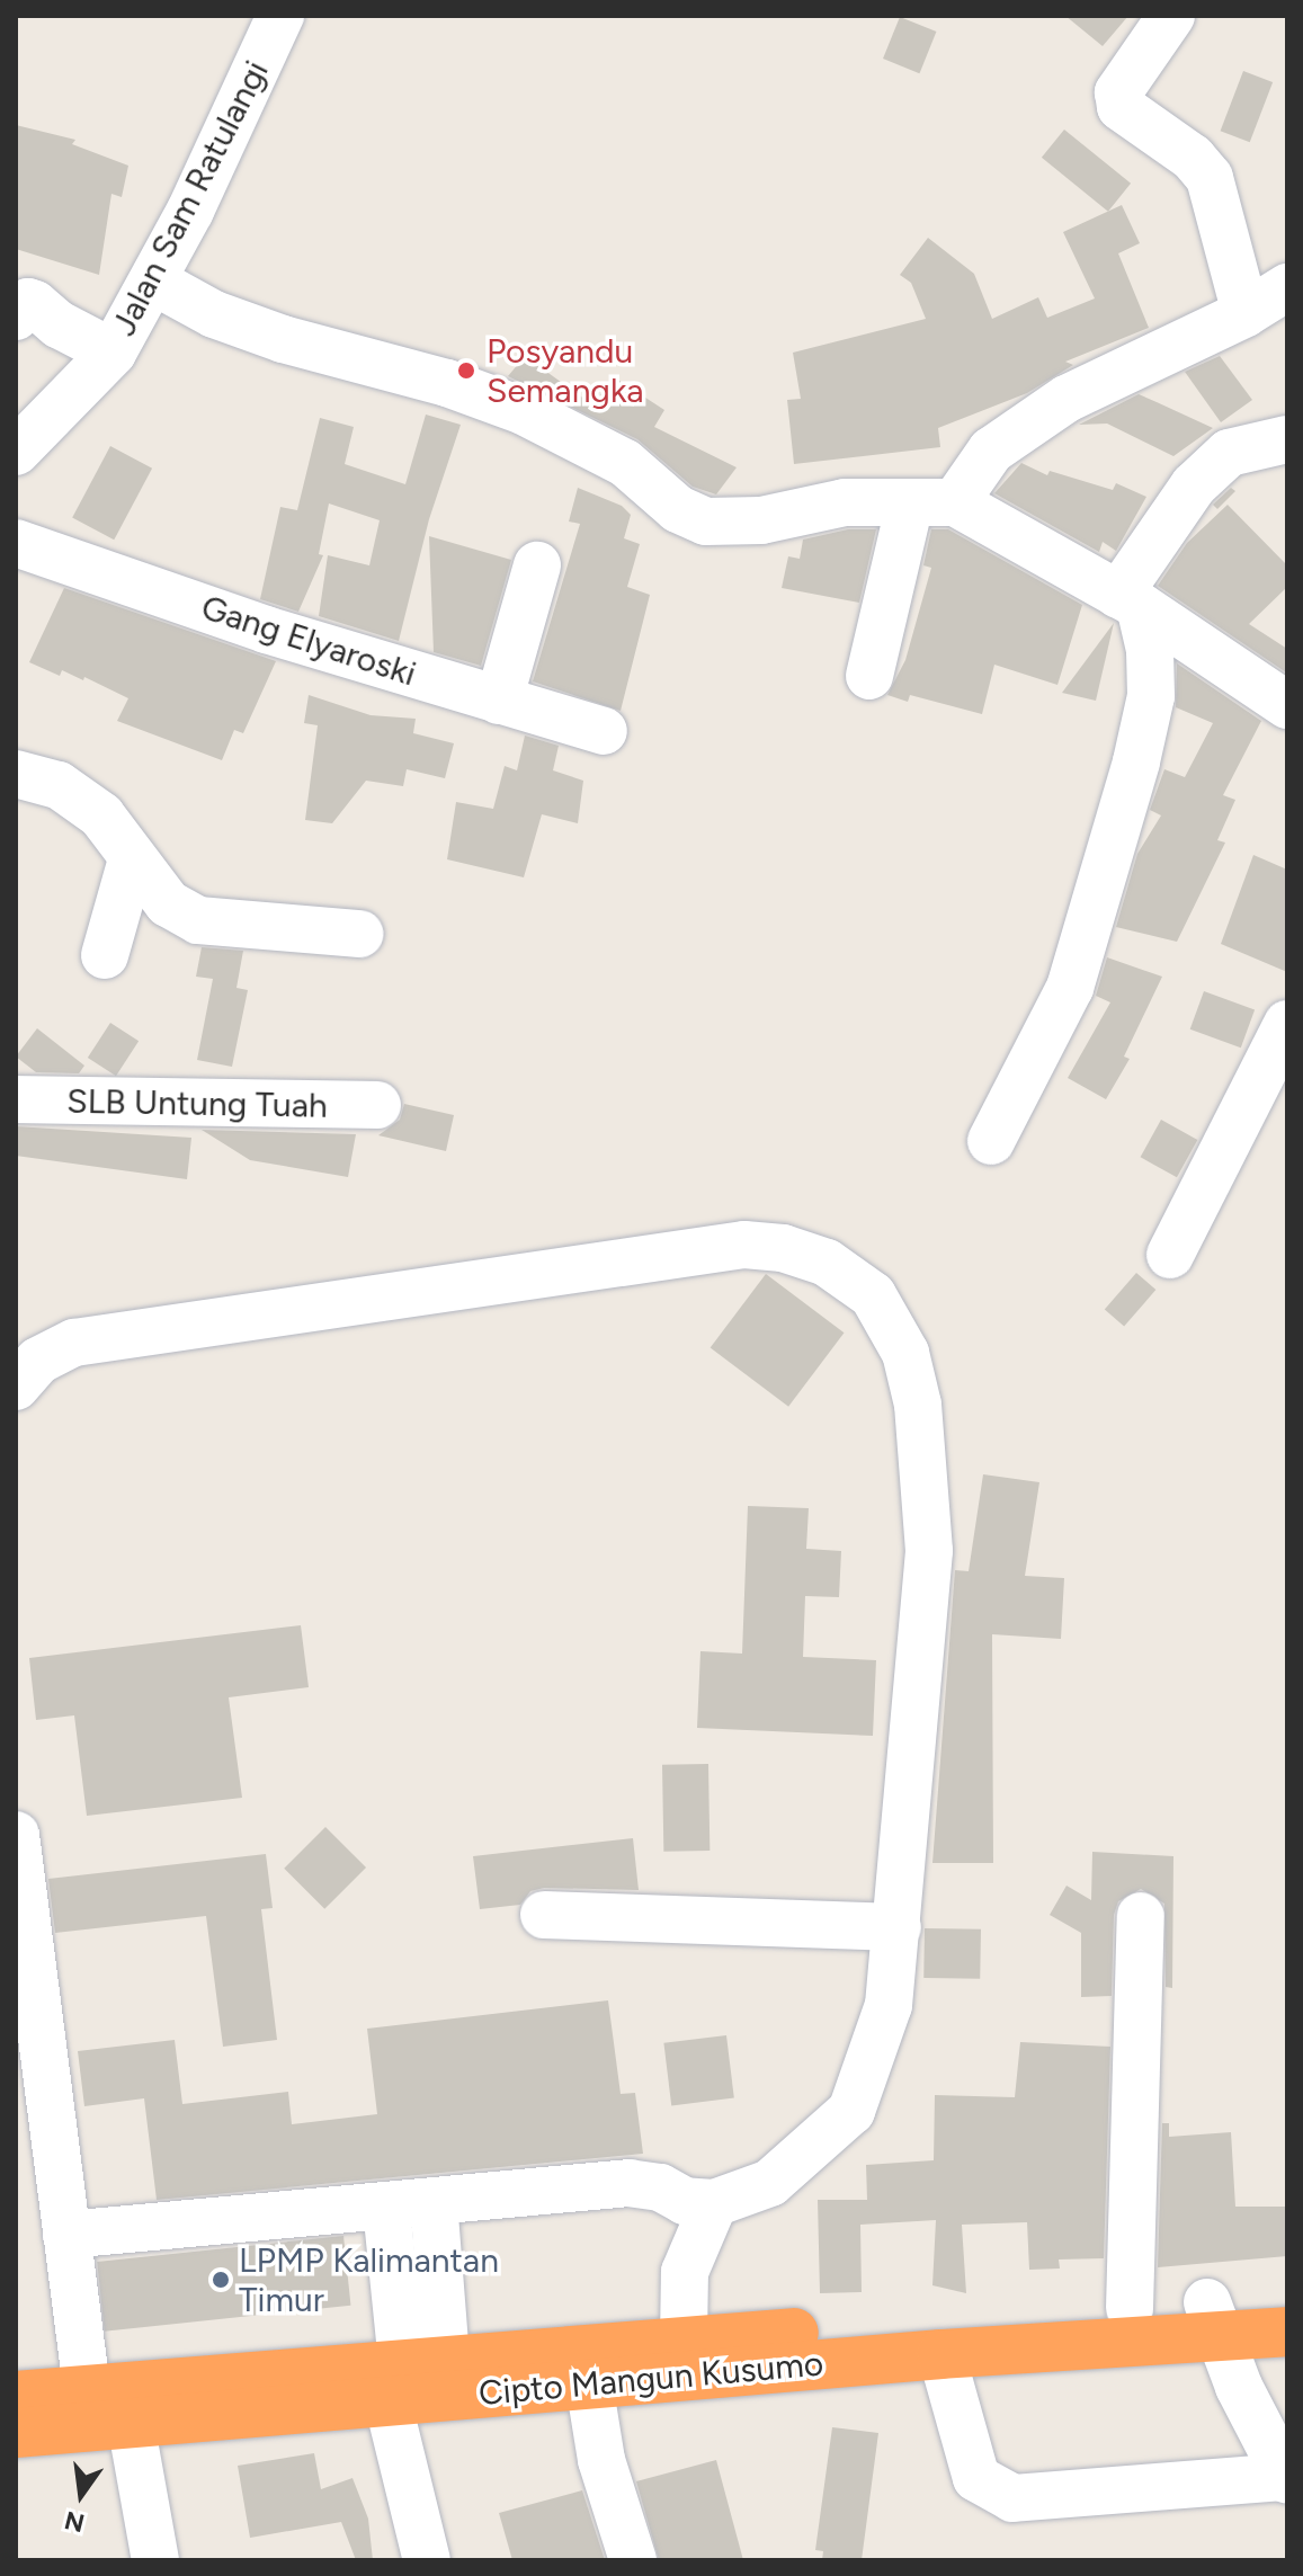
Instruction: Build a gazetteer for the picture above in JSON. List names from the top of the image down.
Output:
{
  "streets": {
    "highway": ["Cipto Mangun Kusumo"],
    "street": ["Jalan Sam Ratulangi", "Gang Elyaroski", "SLB Untung Tuah"]
  },
  "places": ["Posyandu Semangka", "LPMP Kalimantan Timur"],
  "north": "bottom"
}
